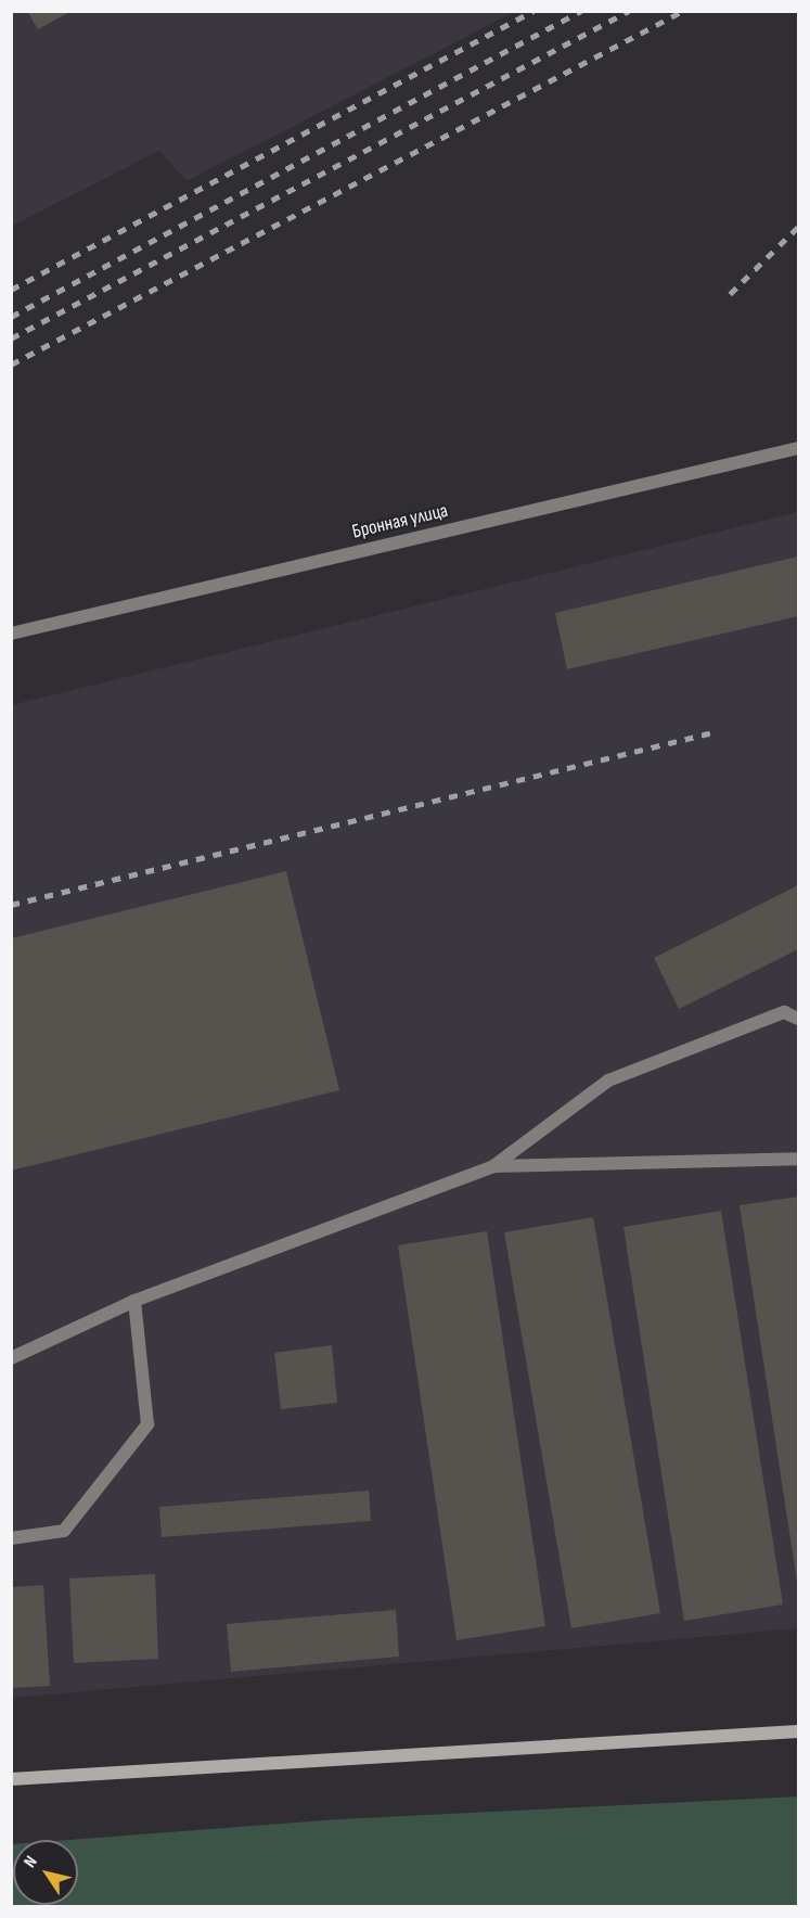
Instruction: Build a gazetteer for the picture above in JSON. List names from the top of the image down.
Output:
{
  "streets": {
    "lane": ["Бронная улица"]
  },
  "north": "top left"
}
